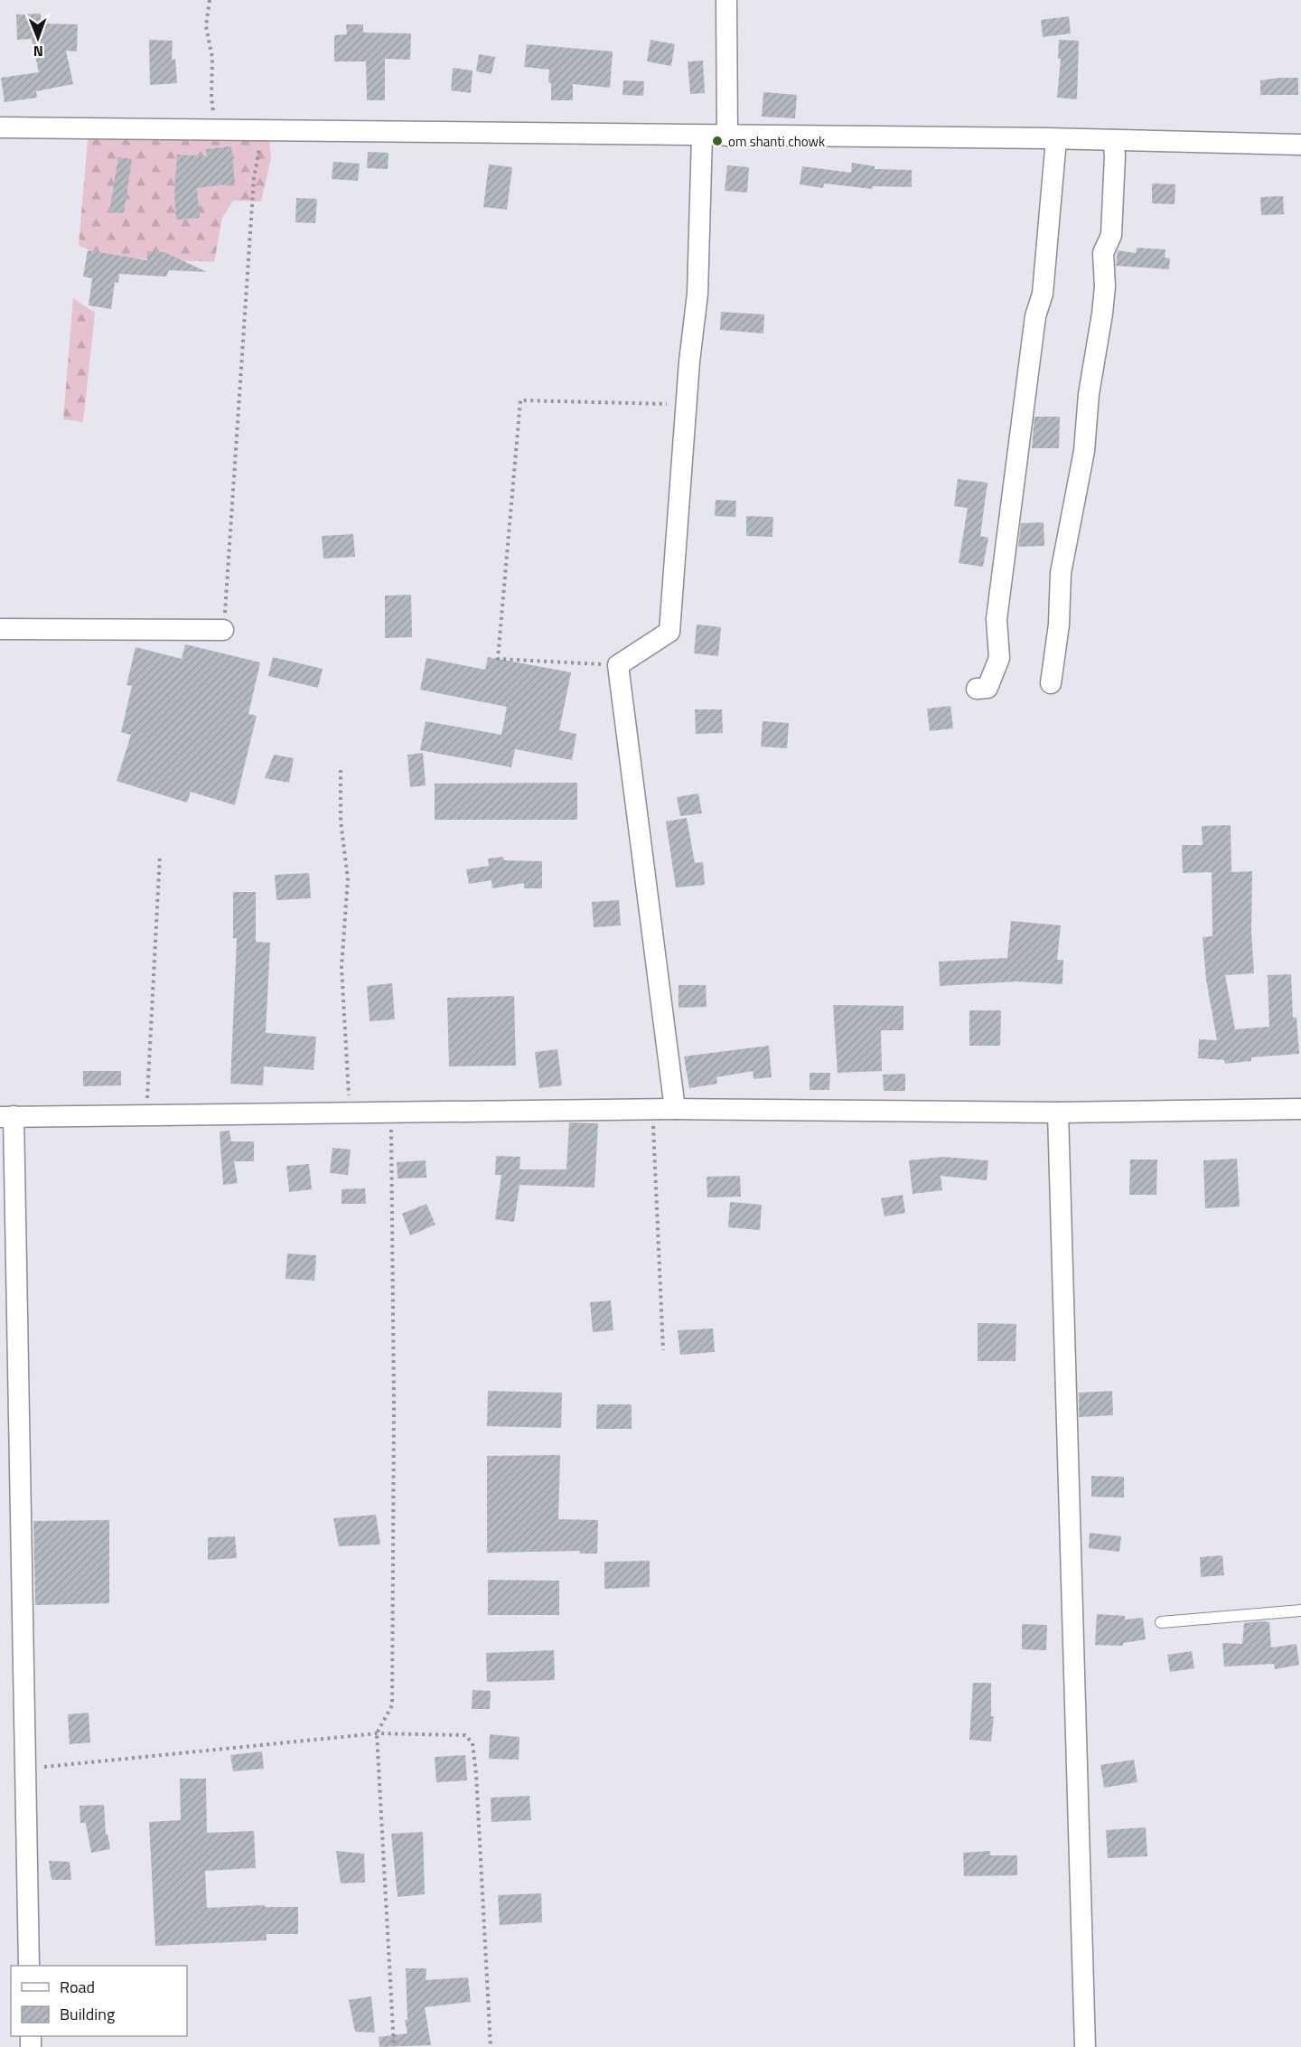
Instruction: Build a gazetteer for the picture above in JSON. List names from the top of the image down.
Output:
{
  "places": ["om shanti chowk"],
  "legend": ["Road", "Building"],
  "north": "bottom"
}
